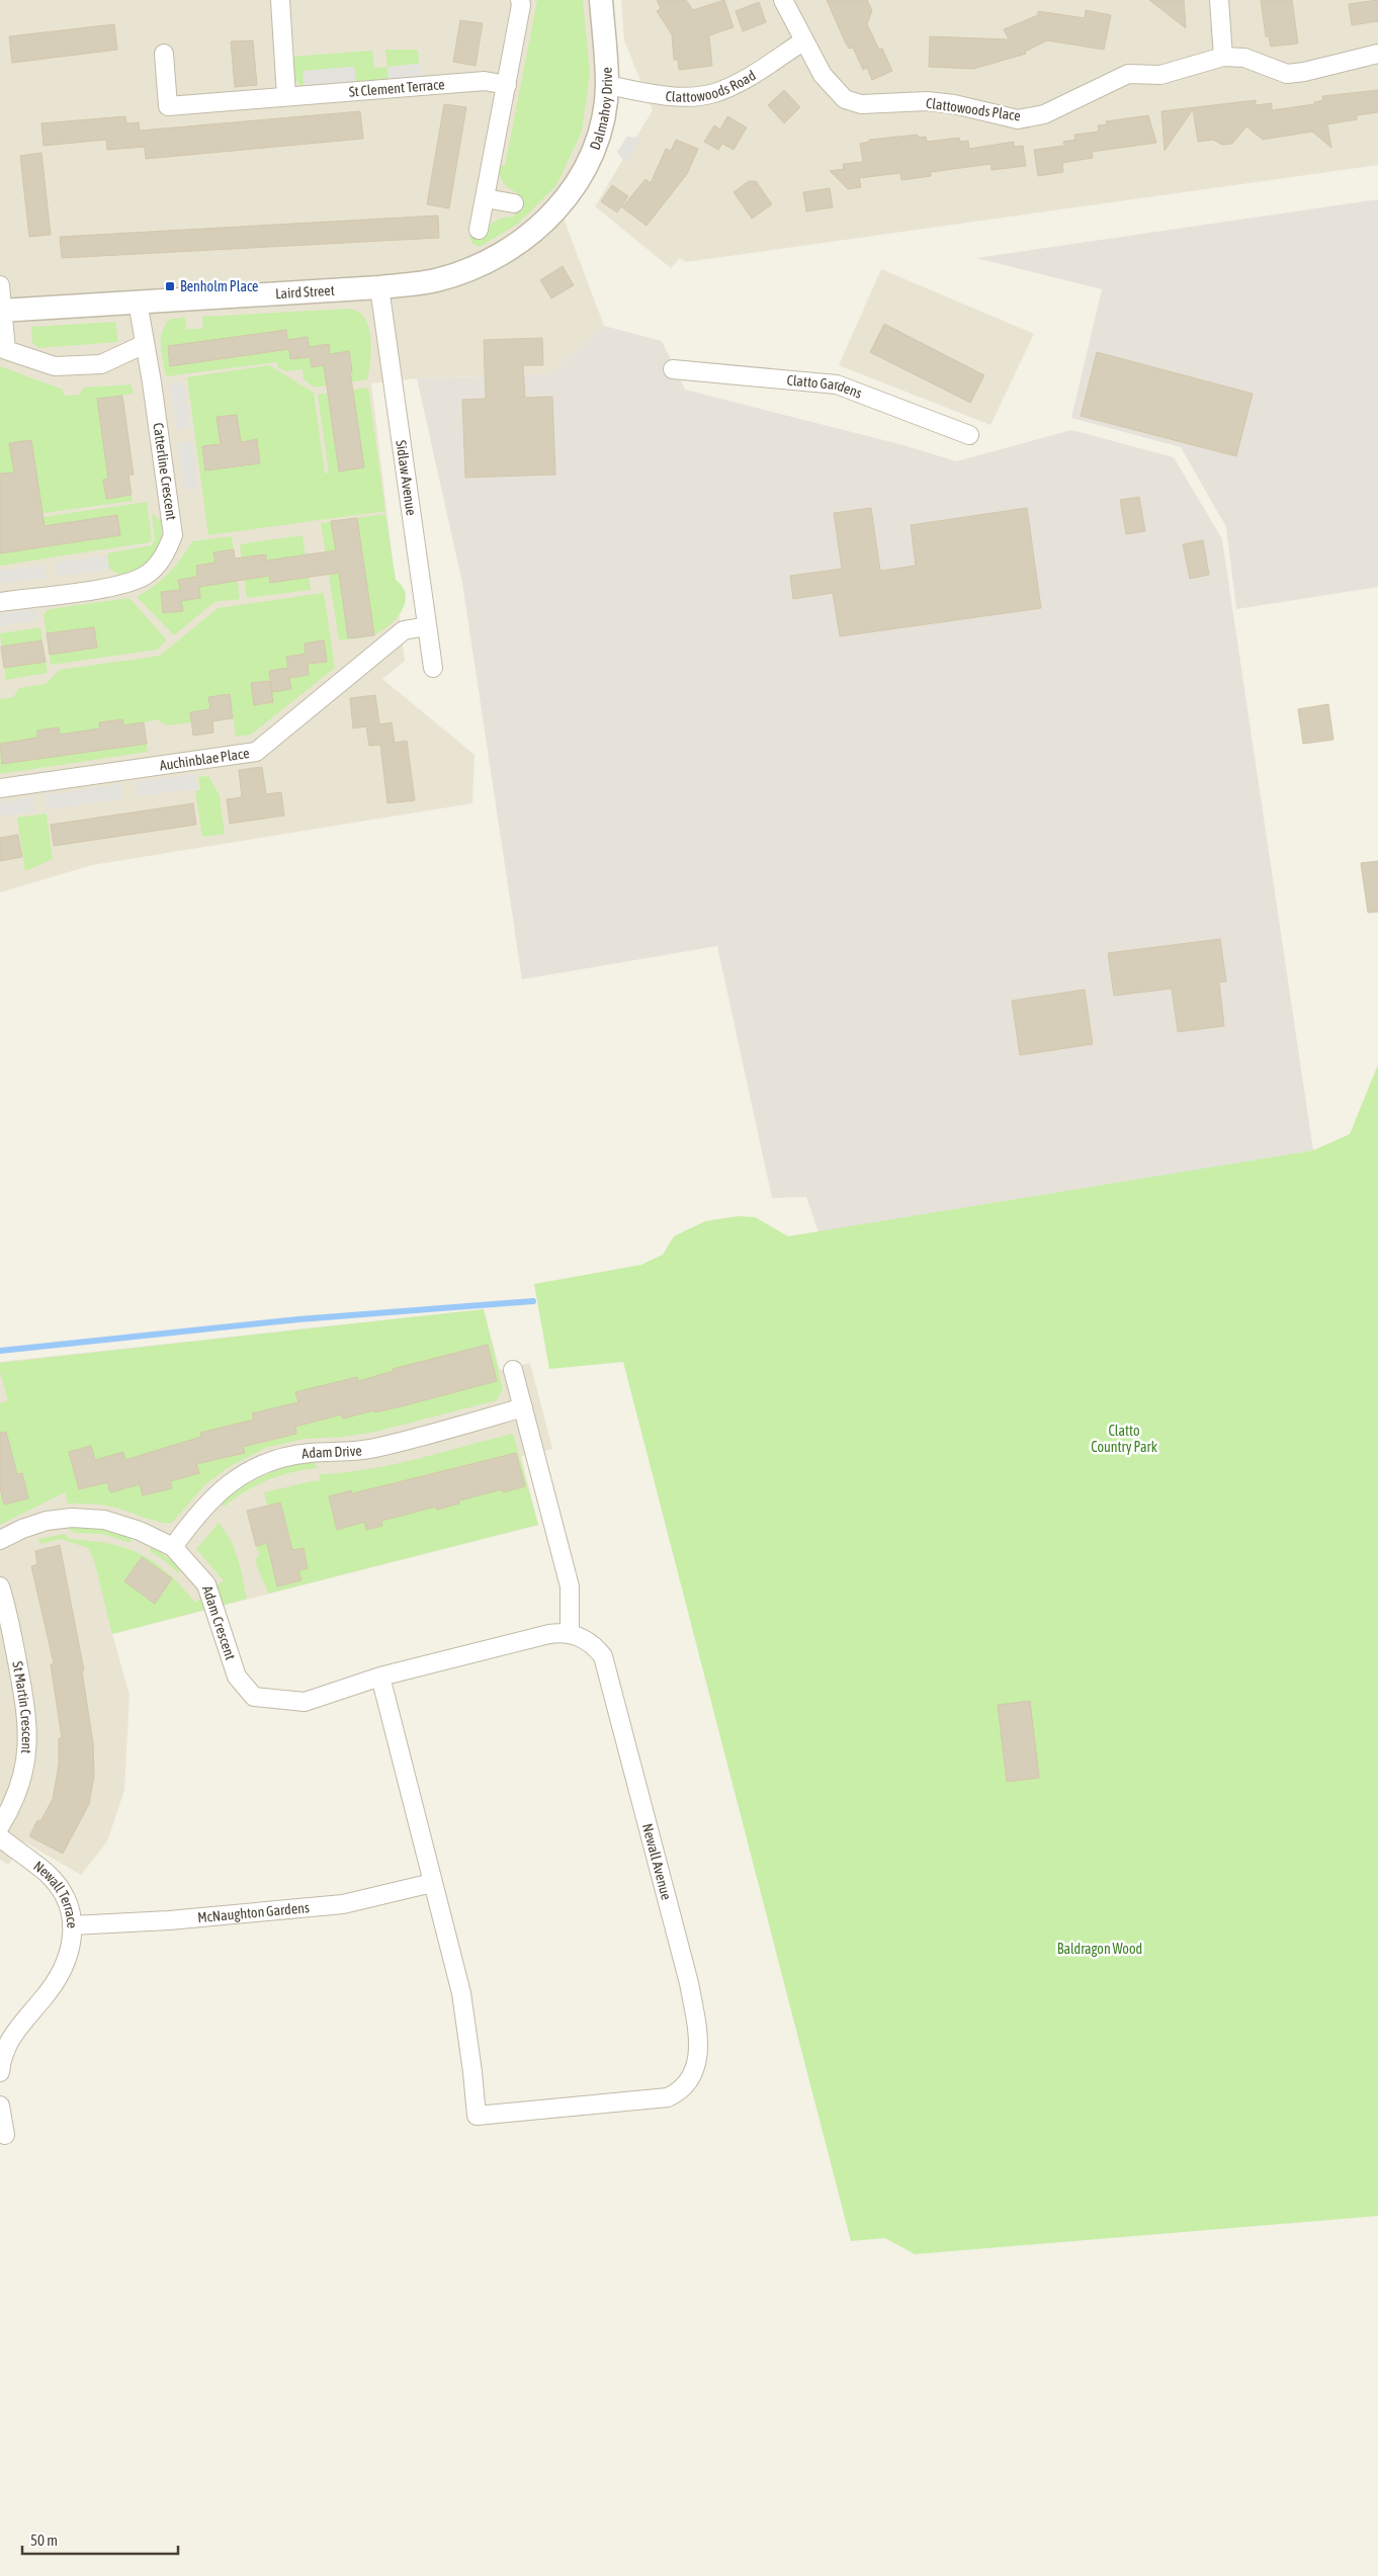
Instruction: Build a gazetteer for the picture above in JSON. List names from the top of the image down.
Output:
{
  "streets": {
    "street": [
      "Clattowoods Road",
      "St Clement Terrace",
      "Dalmahoy Drive",
      "Clattowoods Place",
      "Laird Street",
      "Clatto Gardens",
      "Catterline Crescent",
      "Sidlaw Avenue",
      "Auchinblae Place",
      "Adam Drive",
      "Adam Crescent",
      "St Martin Crescent",
      "Newall Avenue",
      "Newall Terrace",
      "McNaughton Gardens"
    ]
  },
  "crossings": [
    ["Clattowoods Road", "Dalmahoy Drive"],
    ["Clattowoods Road", "Clattowoods Place"],
    ["Dalmahoy Drive", "Laird Street"],
    ["Laird Street", "Catterline Crescent"],
    ["Laird Street", "Sidlaw Avenue"],
    ["Sidlaw Avenue", "Auchinblae Place"],
    ["Adam Drive", "Adam Crescent"],
    ["Adam Crescent", "Newall Avenue"],
    ["Newall Avenue", "McNaughton Gardens"],
    ["Newall Terrace", "McNaughton Gardens"]
  ],
  "parks": ["Clatto Country Park", "Baldragon Wood"],
  "places": {
    "transit": ["Benholm Place"]
  },
  "scale_bar": "50 m"
}
